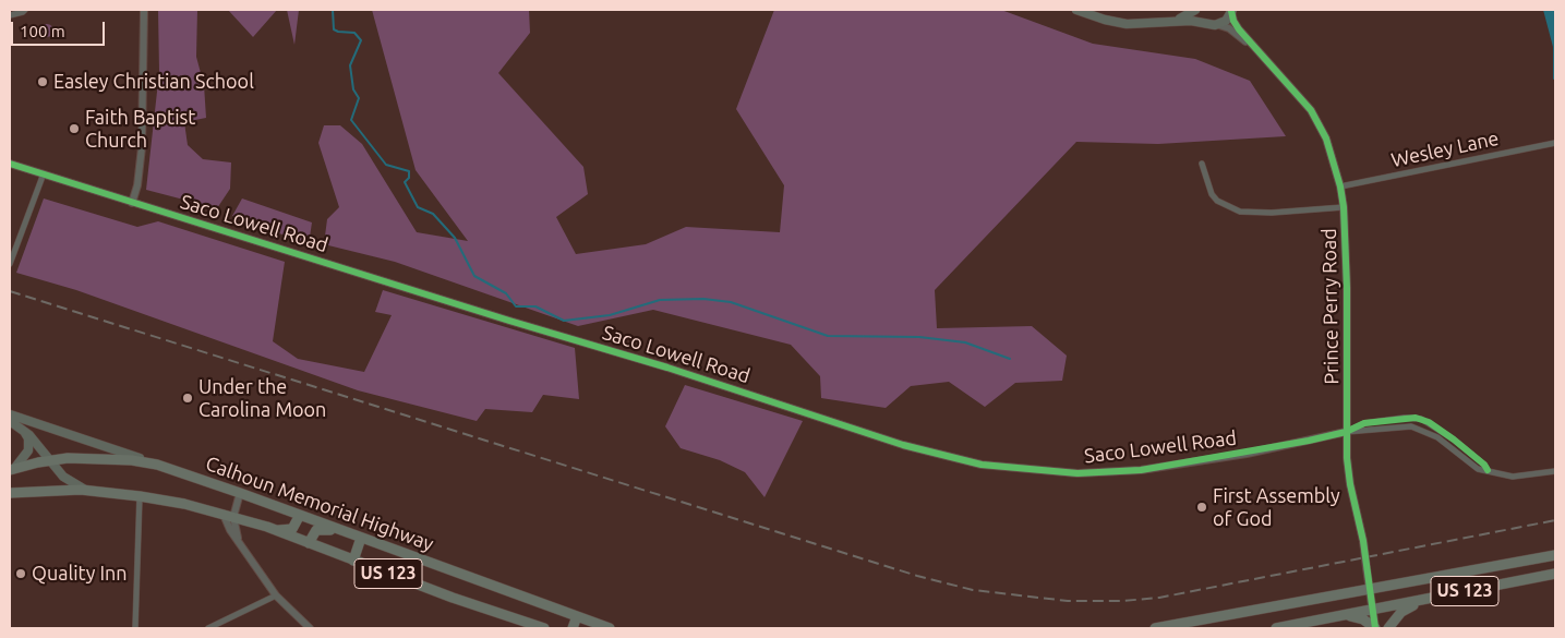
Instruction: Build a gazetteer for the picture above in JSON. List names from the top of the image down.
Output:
{
  "streets": {
    "highway": ["Calhoun Memorial Highway", "US 123"],
    "street": ["Wesley Lane", "Saco Lowell Road", "Prince Perry Road"]
  },
  "crossings": [
    ["Wesley Lane", "Prince Perry Road"],
    ["Saco Lowell Road", "Prince Perry Road"],
    ["Prince Perry Road", "US 123"]
  ],
  "places": [
    "Easley Christian School",
    "Faith Baptist Church",
    "Under the Carolina Moon",
    "First Assembly of God",
    "Quality Inn"
  ],
  "scale_bar": "100 m"
}
